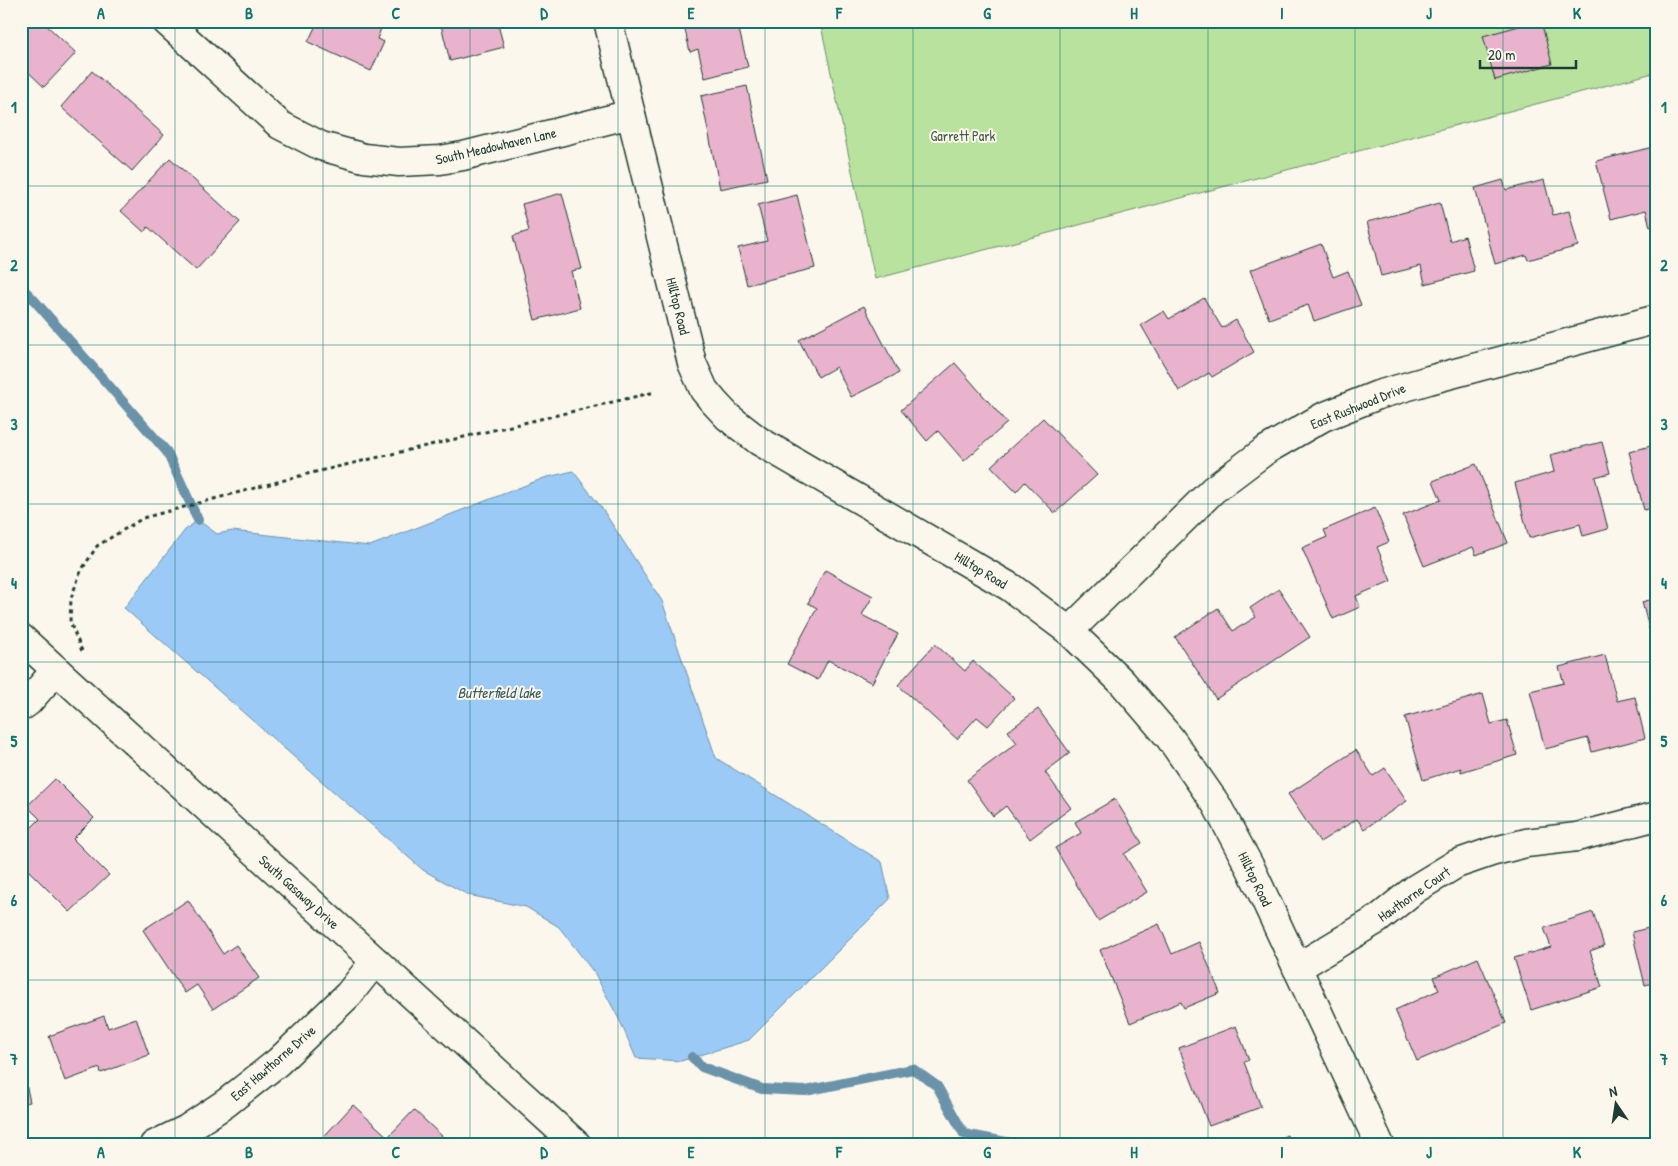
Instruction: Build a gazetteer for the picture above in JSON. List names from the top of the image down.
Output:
{
  "streets": {
    "street": [
      "South Meadowhaven Lane",
      "Hilltop Road",
      "East Rushwood Drive",
      "South Gasaway Drive",
      "Hawthorne Court",
      "East Hawthorne Drive"
    ]
  },
  "crossings": [
    ["South Meadowhaven Lane", "Hilltop Road"],
    ["Hilltop Road", "East Rushwood Drive"],
    ["Hilltop Road", "Hawthorne Court"],
    ["South Gasaway Drive", "East Hawthorne Drive"]
  ],
  "water": ["Butterfield lake"],
  "parks": ["Garrett Park"],
  "scale_bar": "20 m",
  "north": "top",
  "grid": {
    "columns": [
      "A",
      "B",
      "C",
      "D",
      "E",
      "F",
      "G",
      "H",
      "I",
      "J",
      "K"
    ],
    "rows": [
      "1",
      "2",
      "3",
      "4",
      "5",
      "6",
      "7"
    ]
  }
}
